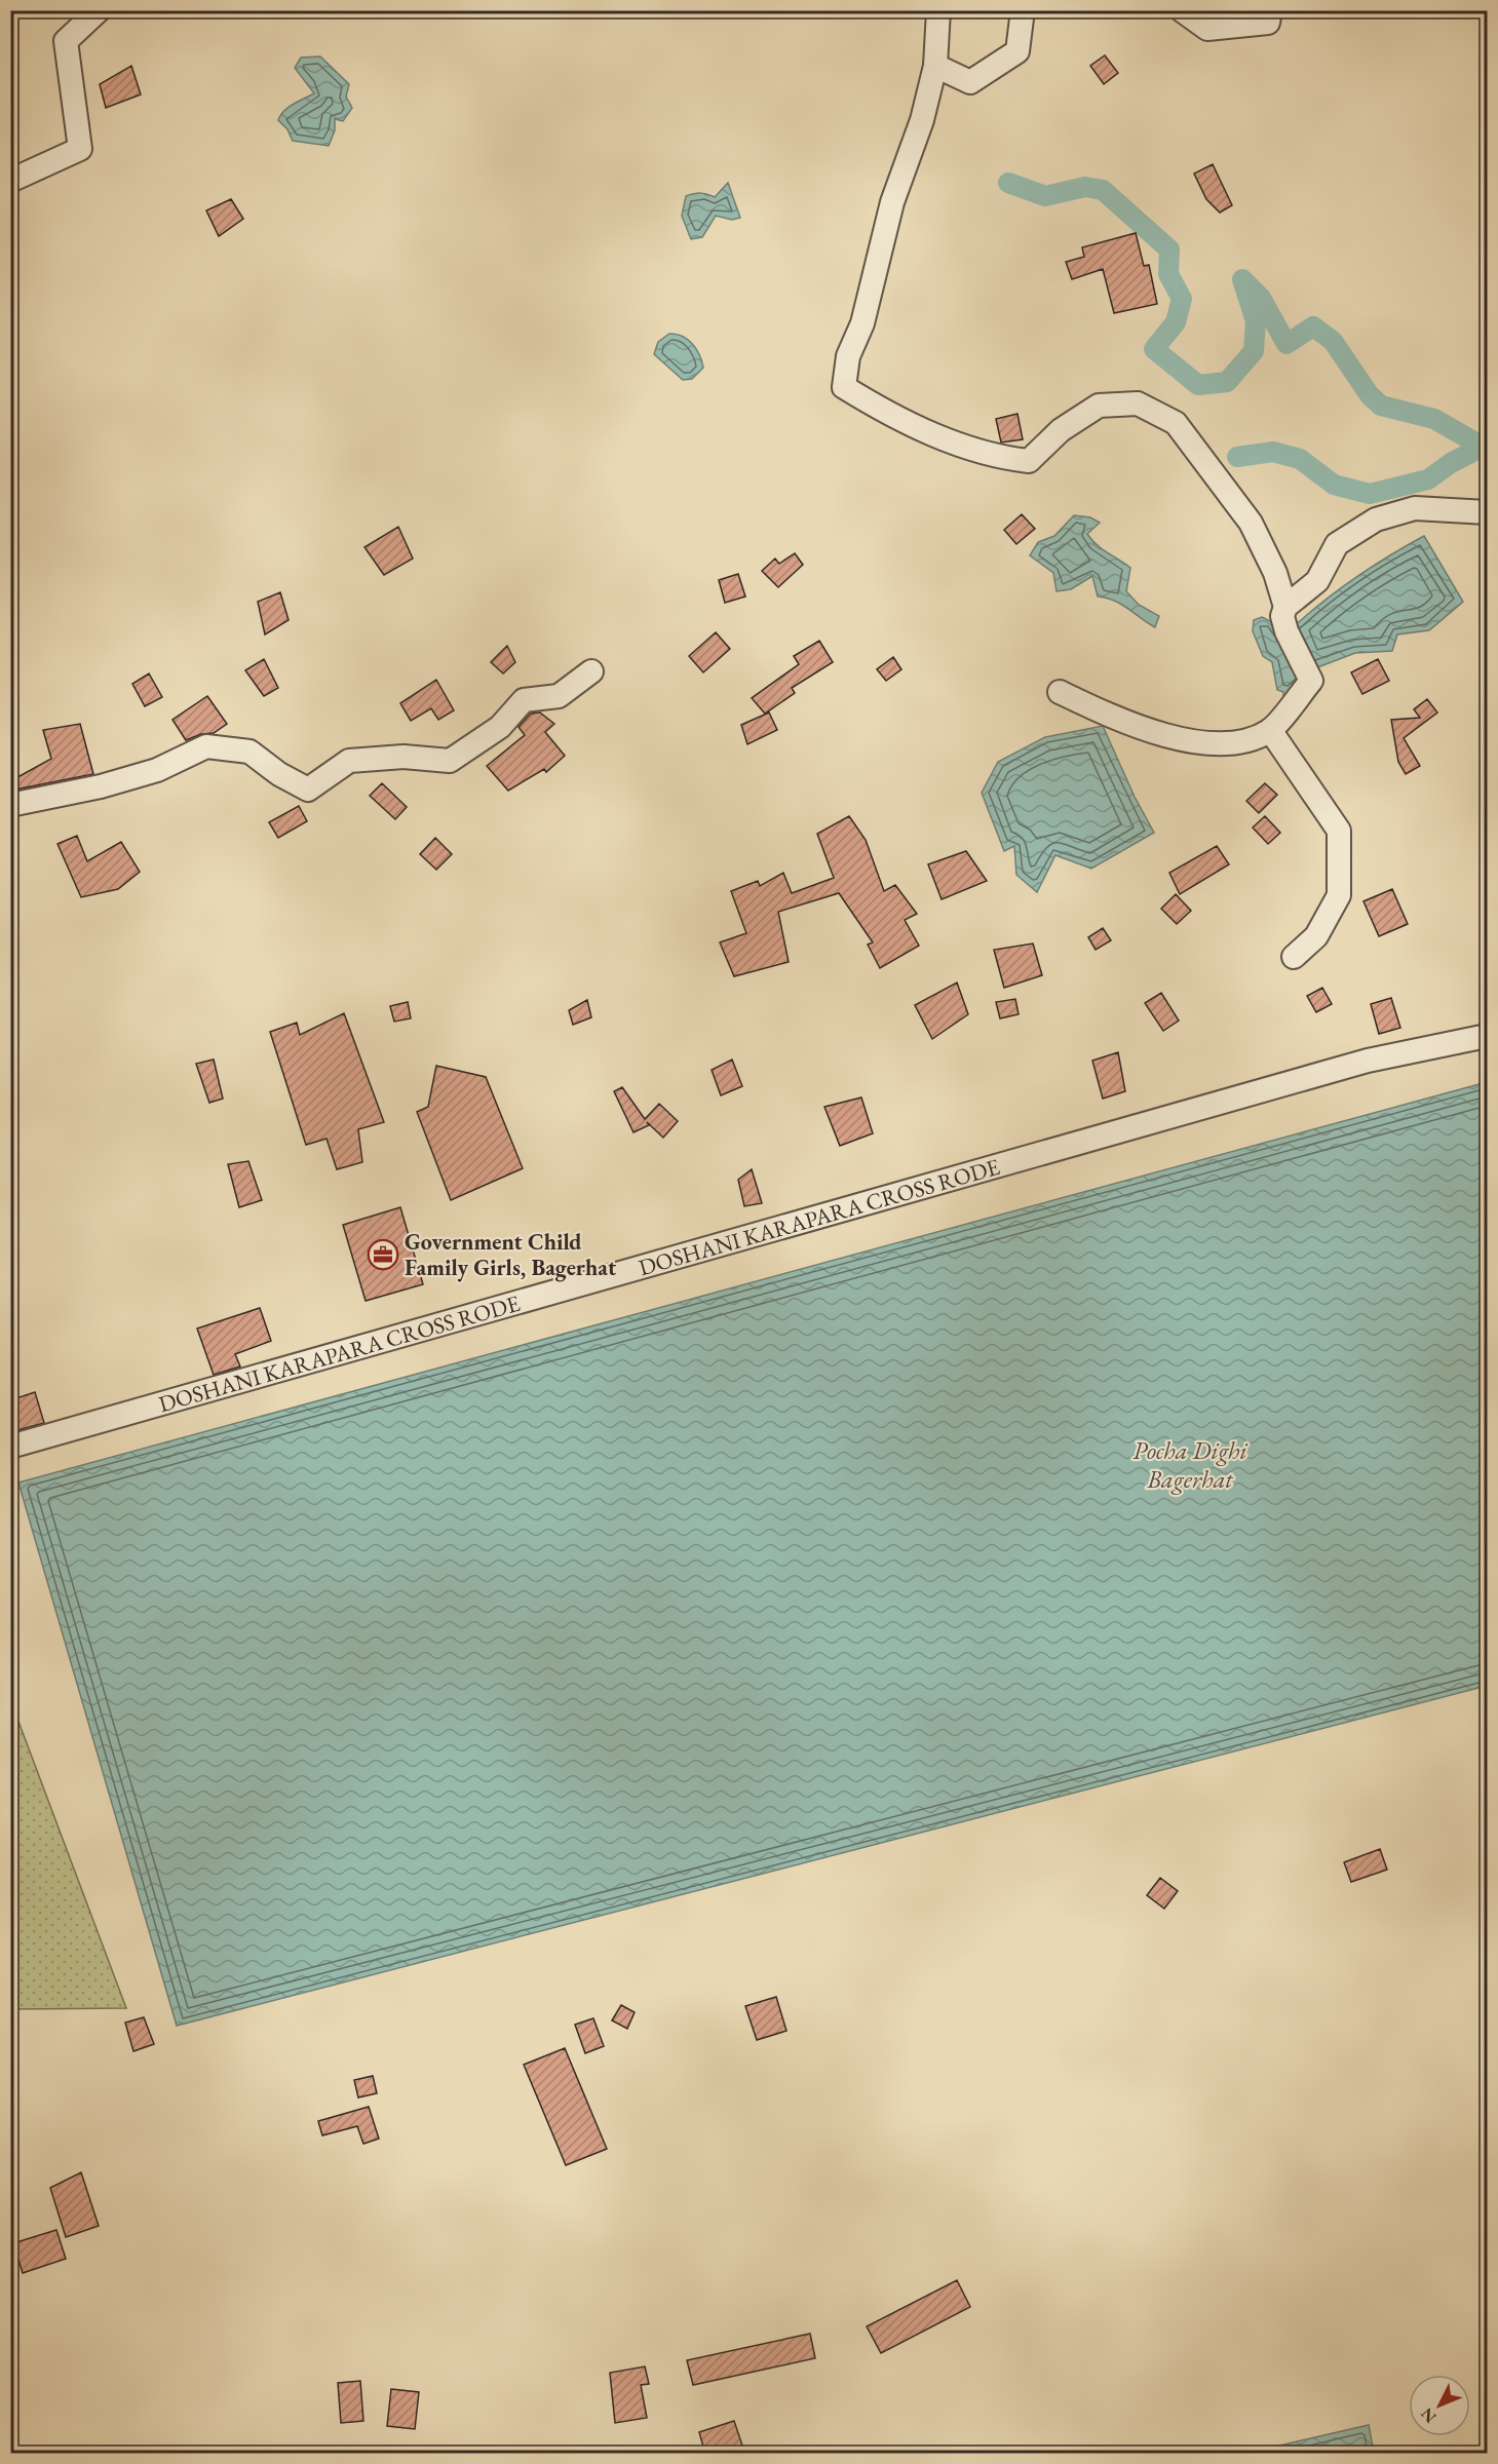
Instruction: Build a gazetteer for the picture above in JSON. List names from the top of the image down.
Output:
{
  "streets": {
    "street": ["DOSHANI KARAPARA CROSS RODE"]
  },
  "water": ["Pocha Dighi Bagerhat"],
  "places": {
    "office": ["Government Child Family Girls, Bagerhat"]
  },
  "north": "bottom left"
}
